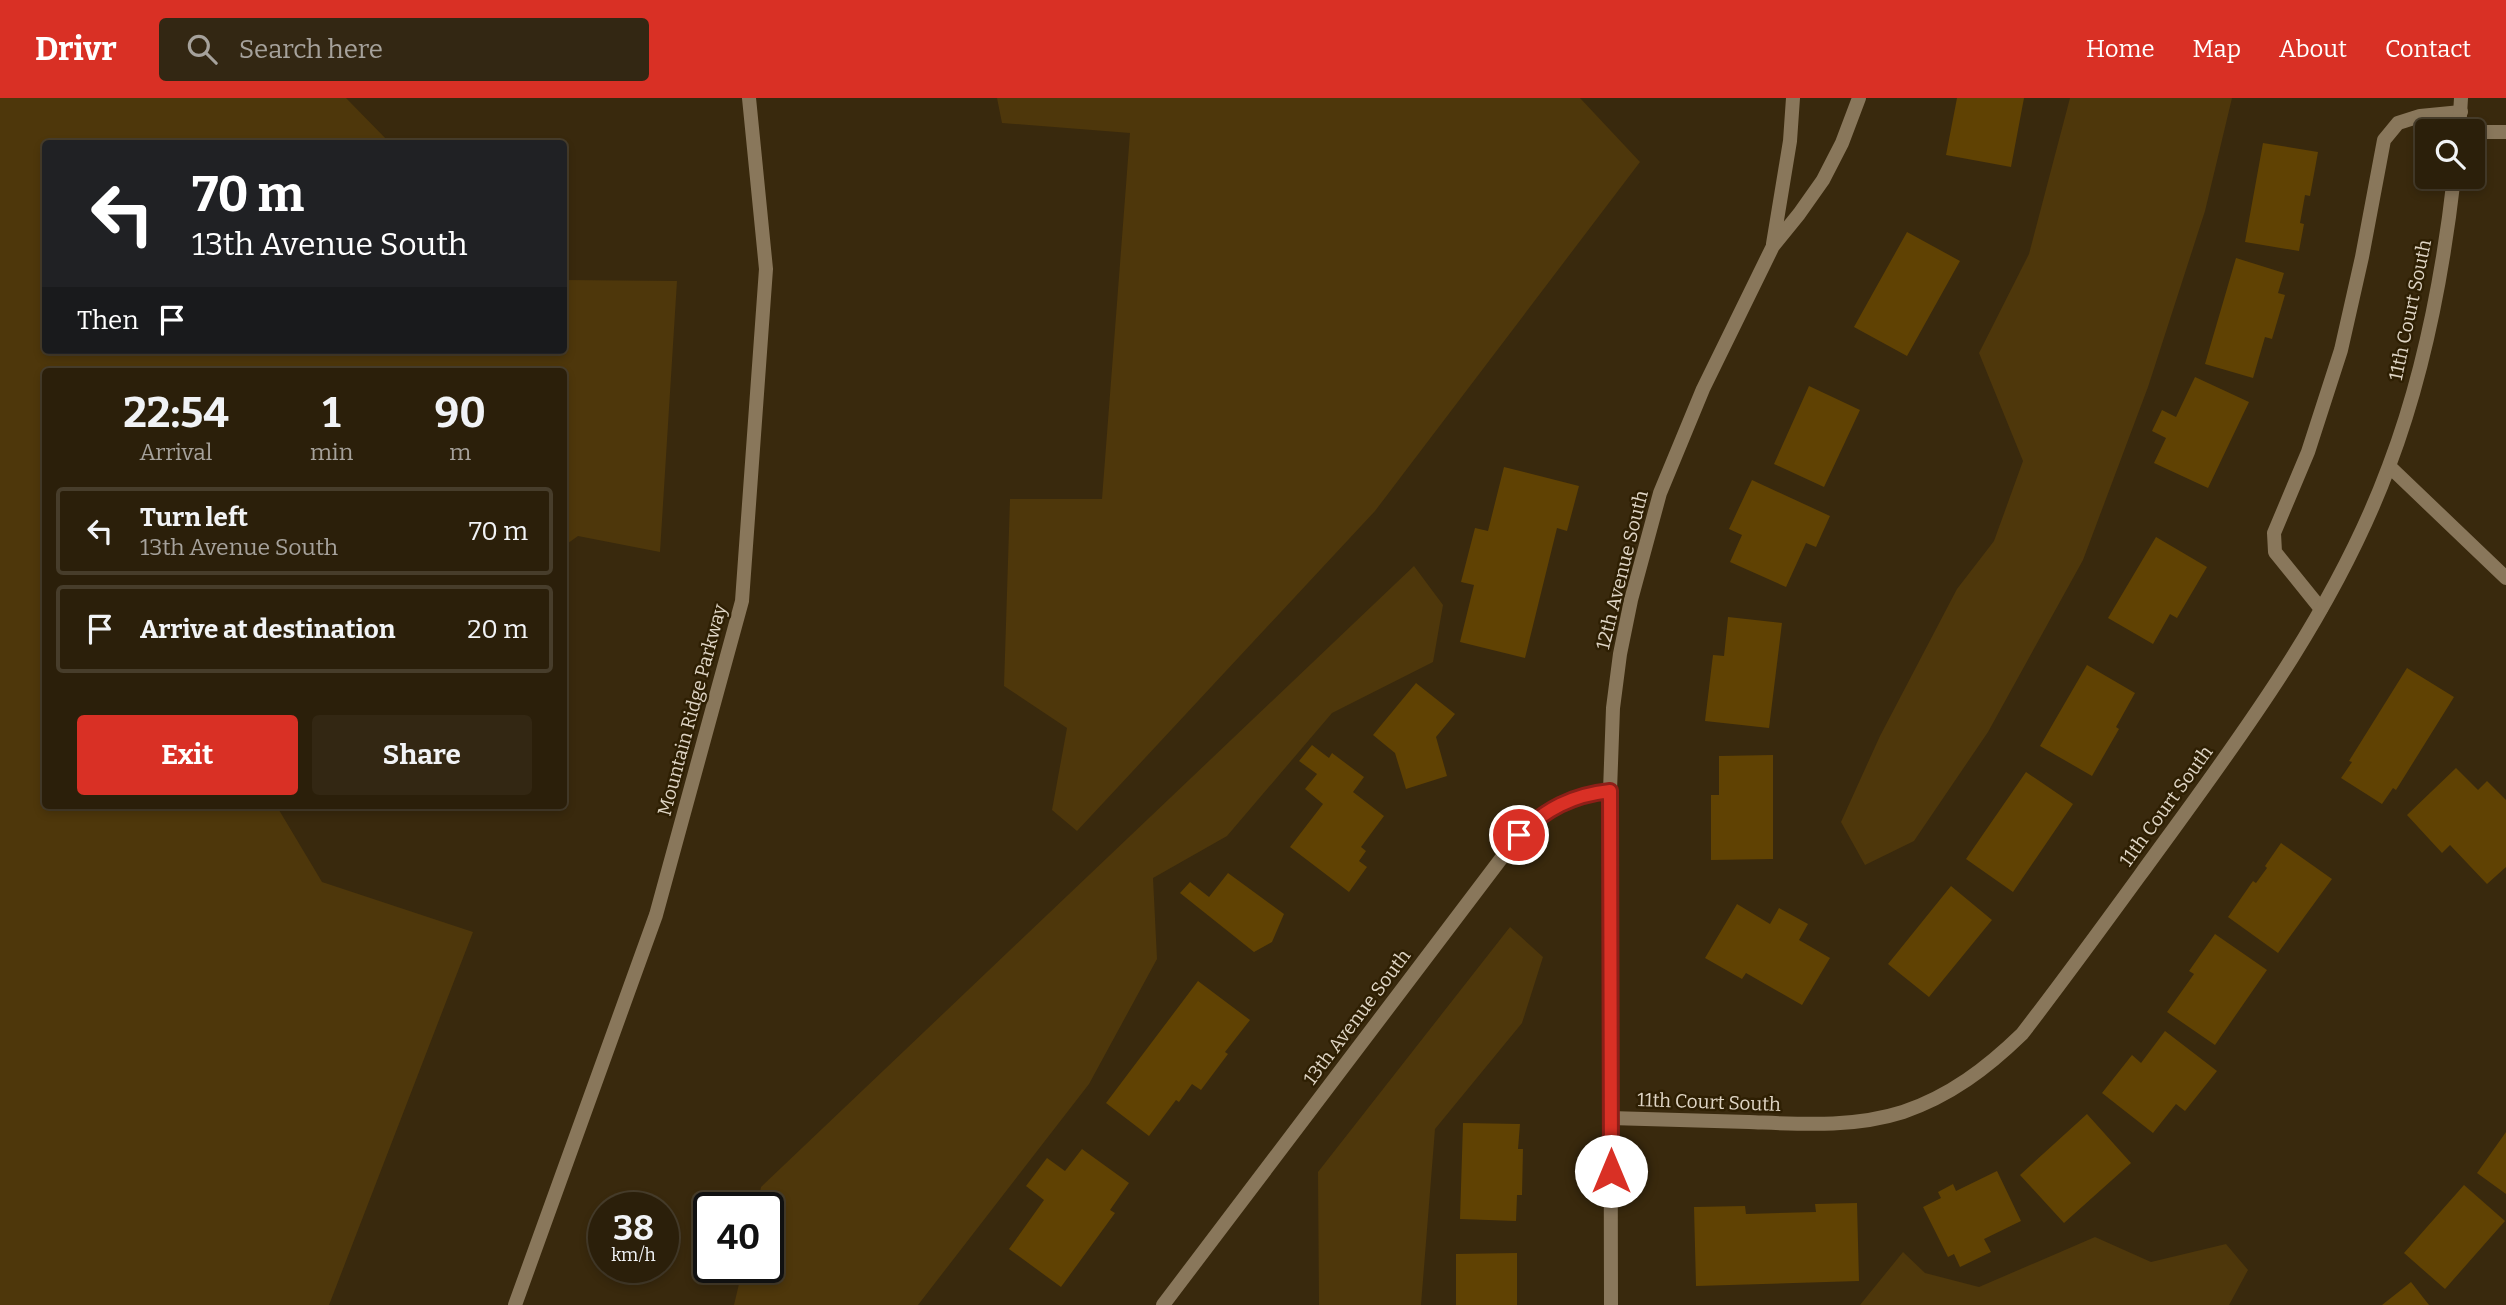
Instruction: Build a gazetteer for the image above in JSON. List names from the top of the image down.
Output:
{
  "streets": {
    "street": [
      "11th Court South",
      "12th Avenue South",
      "Mountain Ridge Parkway",
      "13th Avenue South"
    ]
  },
  "crossings": [
    ["11th Court South", "12th Avenue South"],
    ["12th Avenue South", "13th Avenue South"]
  ],
  "page": {
    "header": "Drivr",
    "search": "Search here",
    "nav": [
      "Home",
      "Map",
      "About",
      "Contact"
    ],
    "turn": ["70 m", "13th Avenue South"],
    "then": "Then",
    "eta": [
      "22:54",
      "Arrival",
      "1",
      "min",
      "90",
      "m"
    ],
    "list": [
      {
        "name": "Turn left",
        "note": "13th Avenue South",
        "value": "70 m"
      },
      {
        "name": "Arrive at destination",
        "value": "20 m"
      }
    ],
    "buttons": ["Exit", "Share"],
    "speed": "38 km/h",
    "limit": "40"
  }
}
